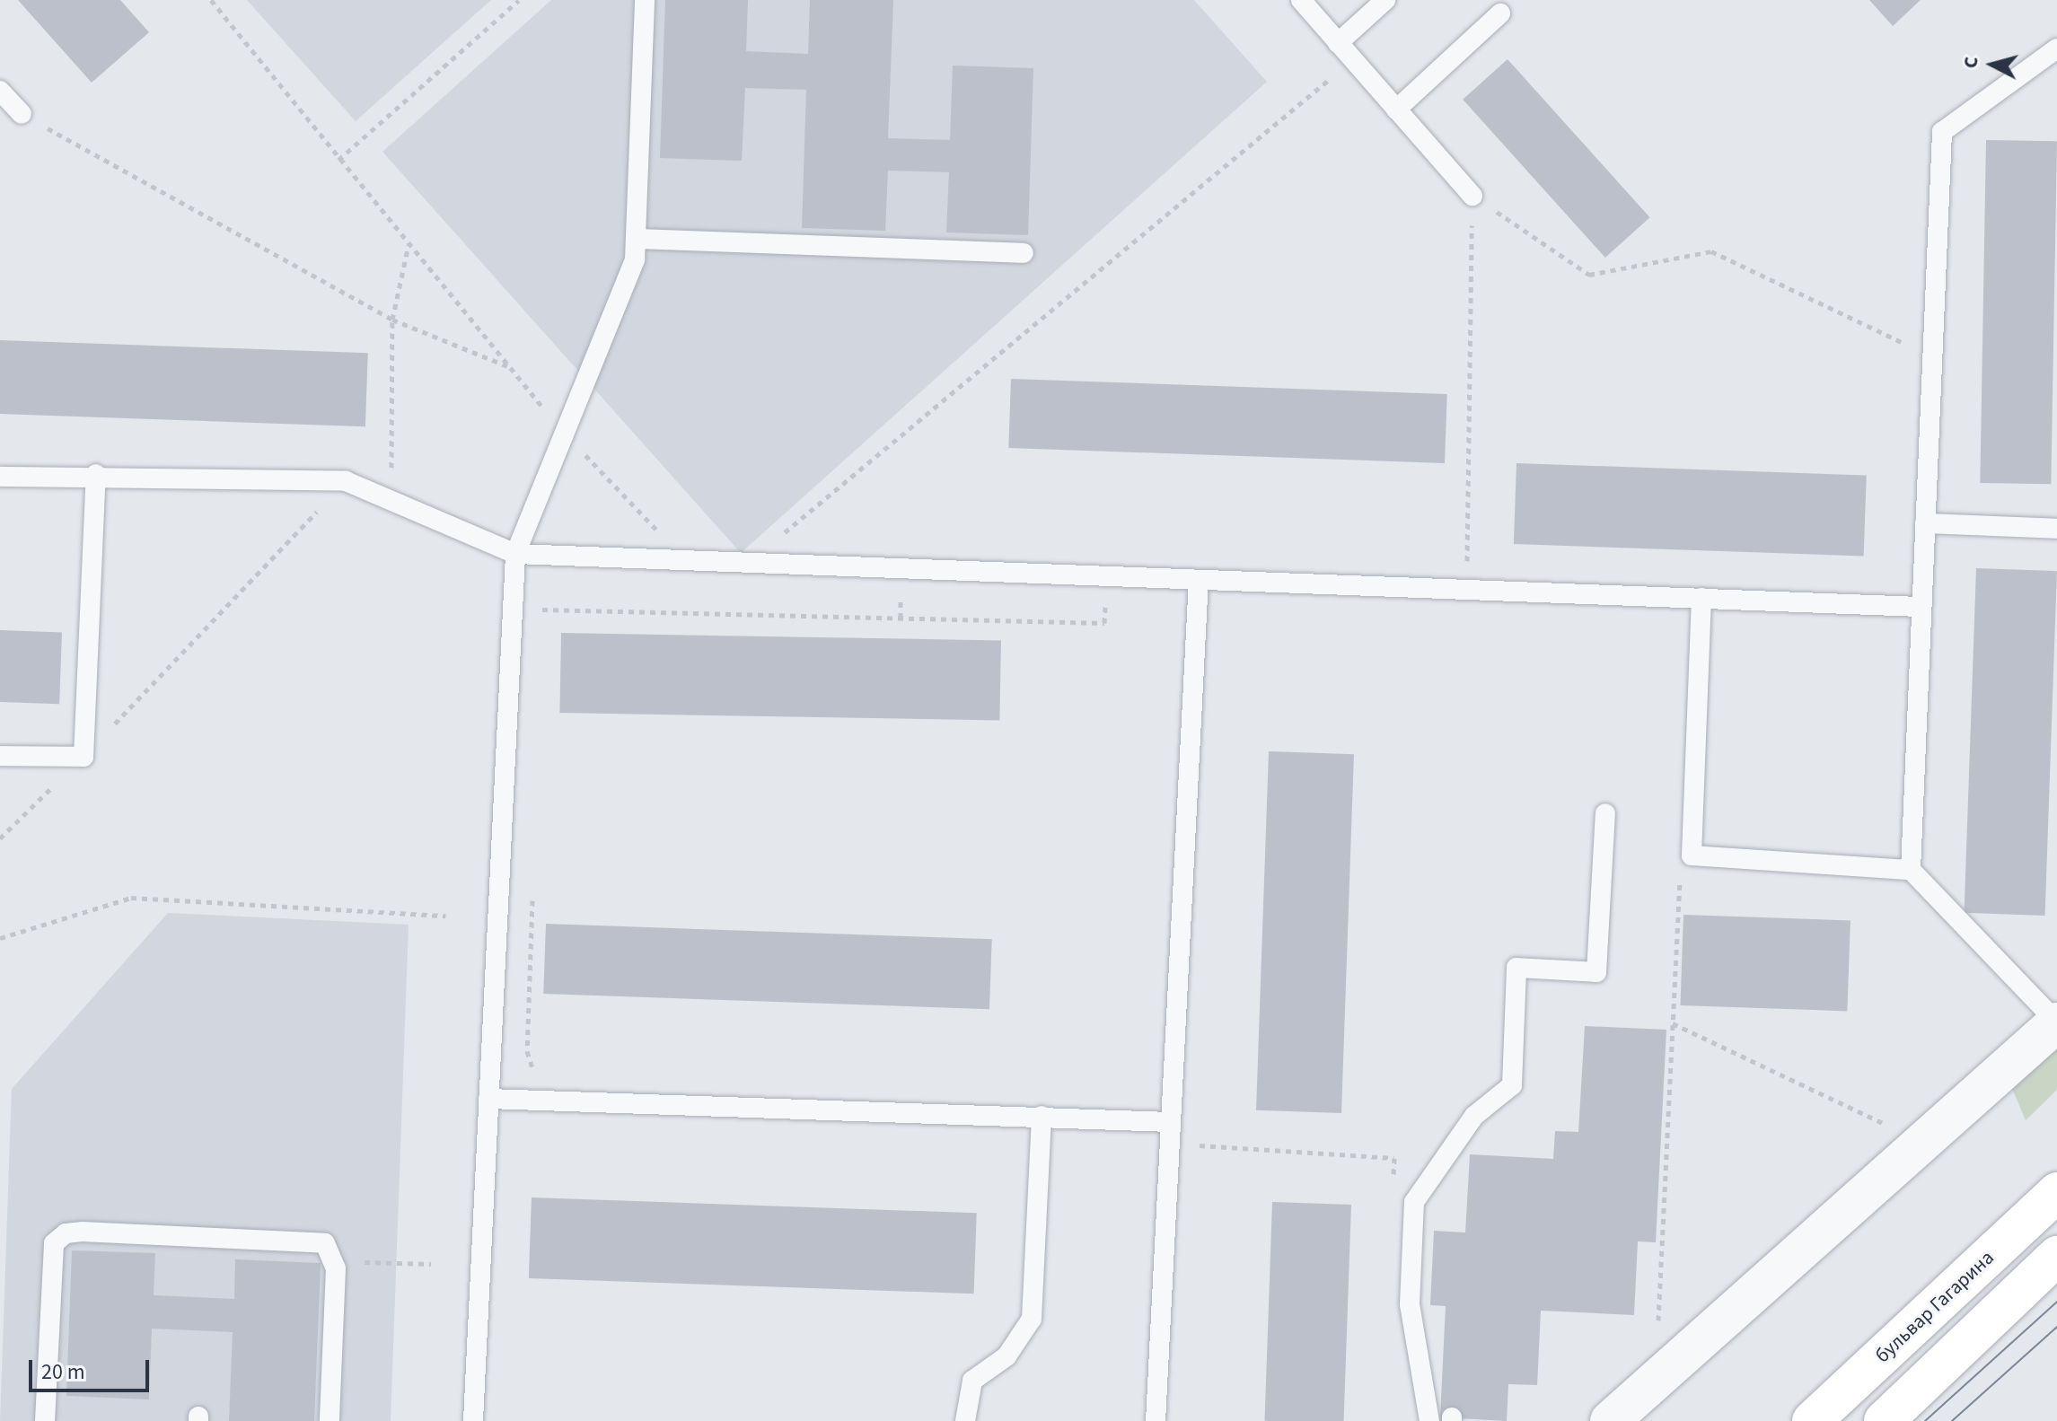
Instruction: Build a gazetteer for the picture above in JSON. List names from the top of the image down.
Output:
{
  "streets": {
    "main road": ["бульвар Гагарина"]
  },
  "scale_bar": "20 m",
  "north": "left"
}
